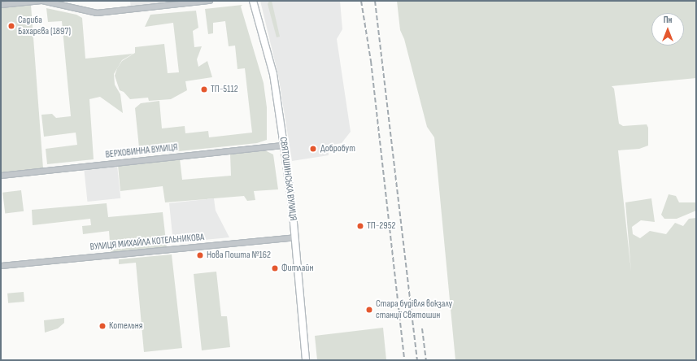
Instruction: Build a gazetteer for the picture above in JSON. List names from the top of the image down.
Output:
{
  "streets": {
    "main road": ["СВЯТОШИНСЬКА ВУЛИЦЯ"],
    "street": ["ВЕРХОВИННА ВУЛИЦЯ", "ВУЛИЦЯ МИХАЙЛА КОТЕЛЬНИКОВА"]
  },
  "crossings": [
    ["ВЕРХОВИННА ВУЛИЦЯ", "СВЯТОШИНСЬКА ВУЛИЦЯ"],
    ["СВЯТОШИНСЬКА ВУЛИЦЯ", "ВУЛИЦЯ МИХАЙЛА КОТЕЛЬНИКОВА"]
  ],
  "places": [
    "Садиба Бахарєва (1897)",
    "ТП-5112",
    "Добробут",
    "ТП-2952",
    "Нова Пошта №162",
    "Фитлайн",
    "Стара будівля вокзалу станції Святошин",
    "Котельня"
  ],
  "north": "top"
}
